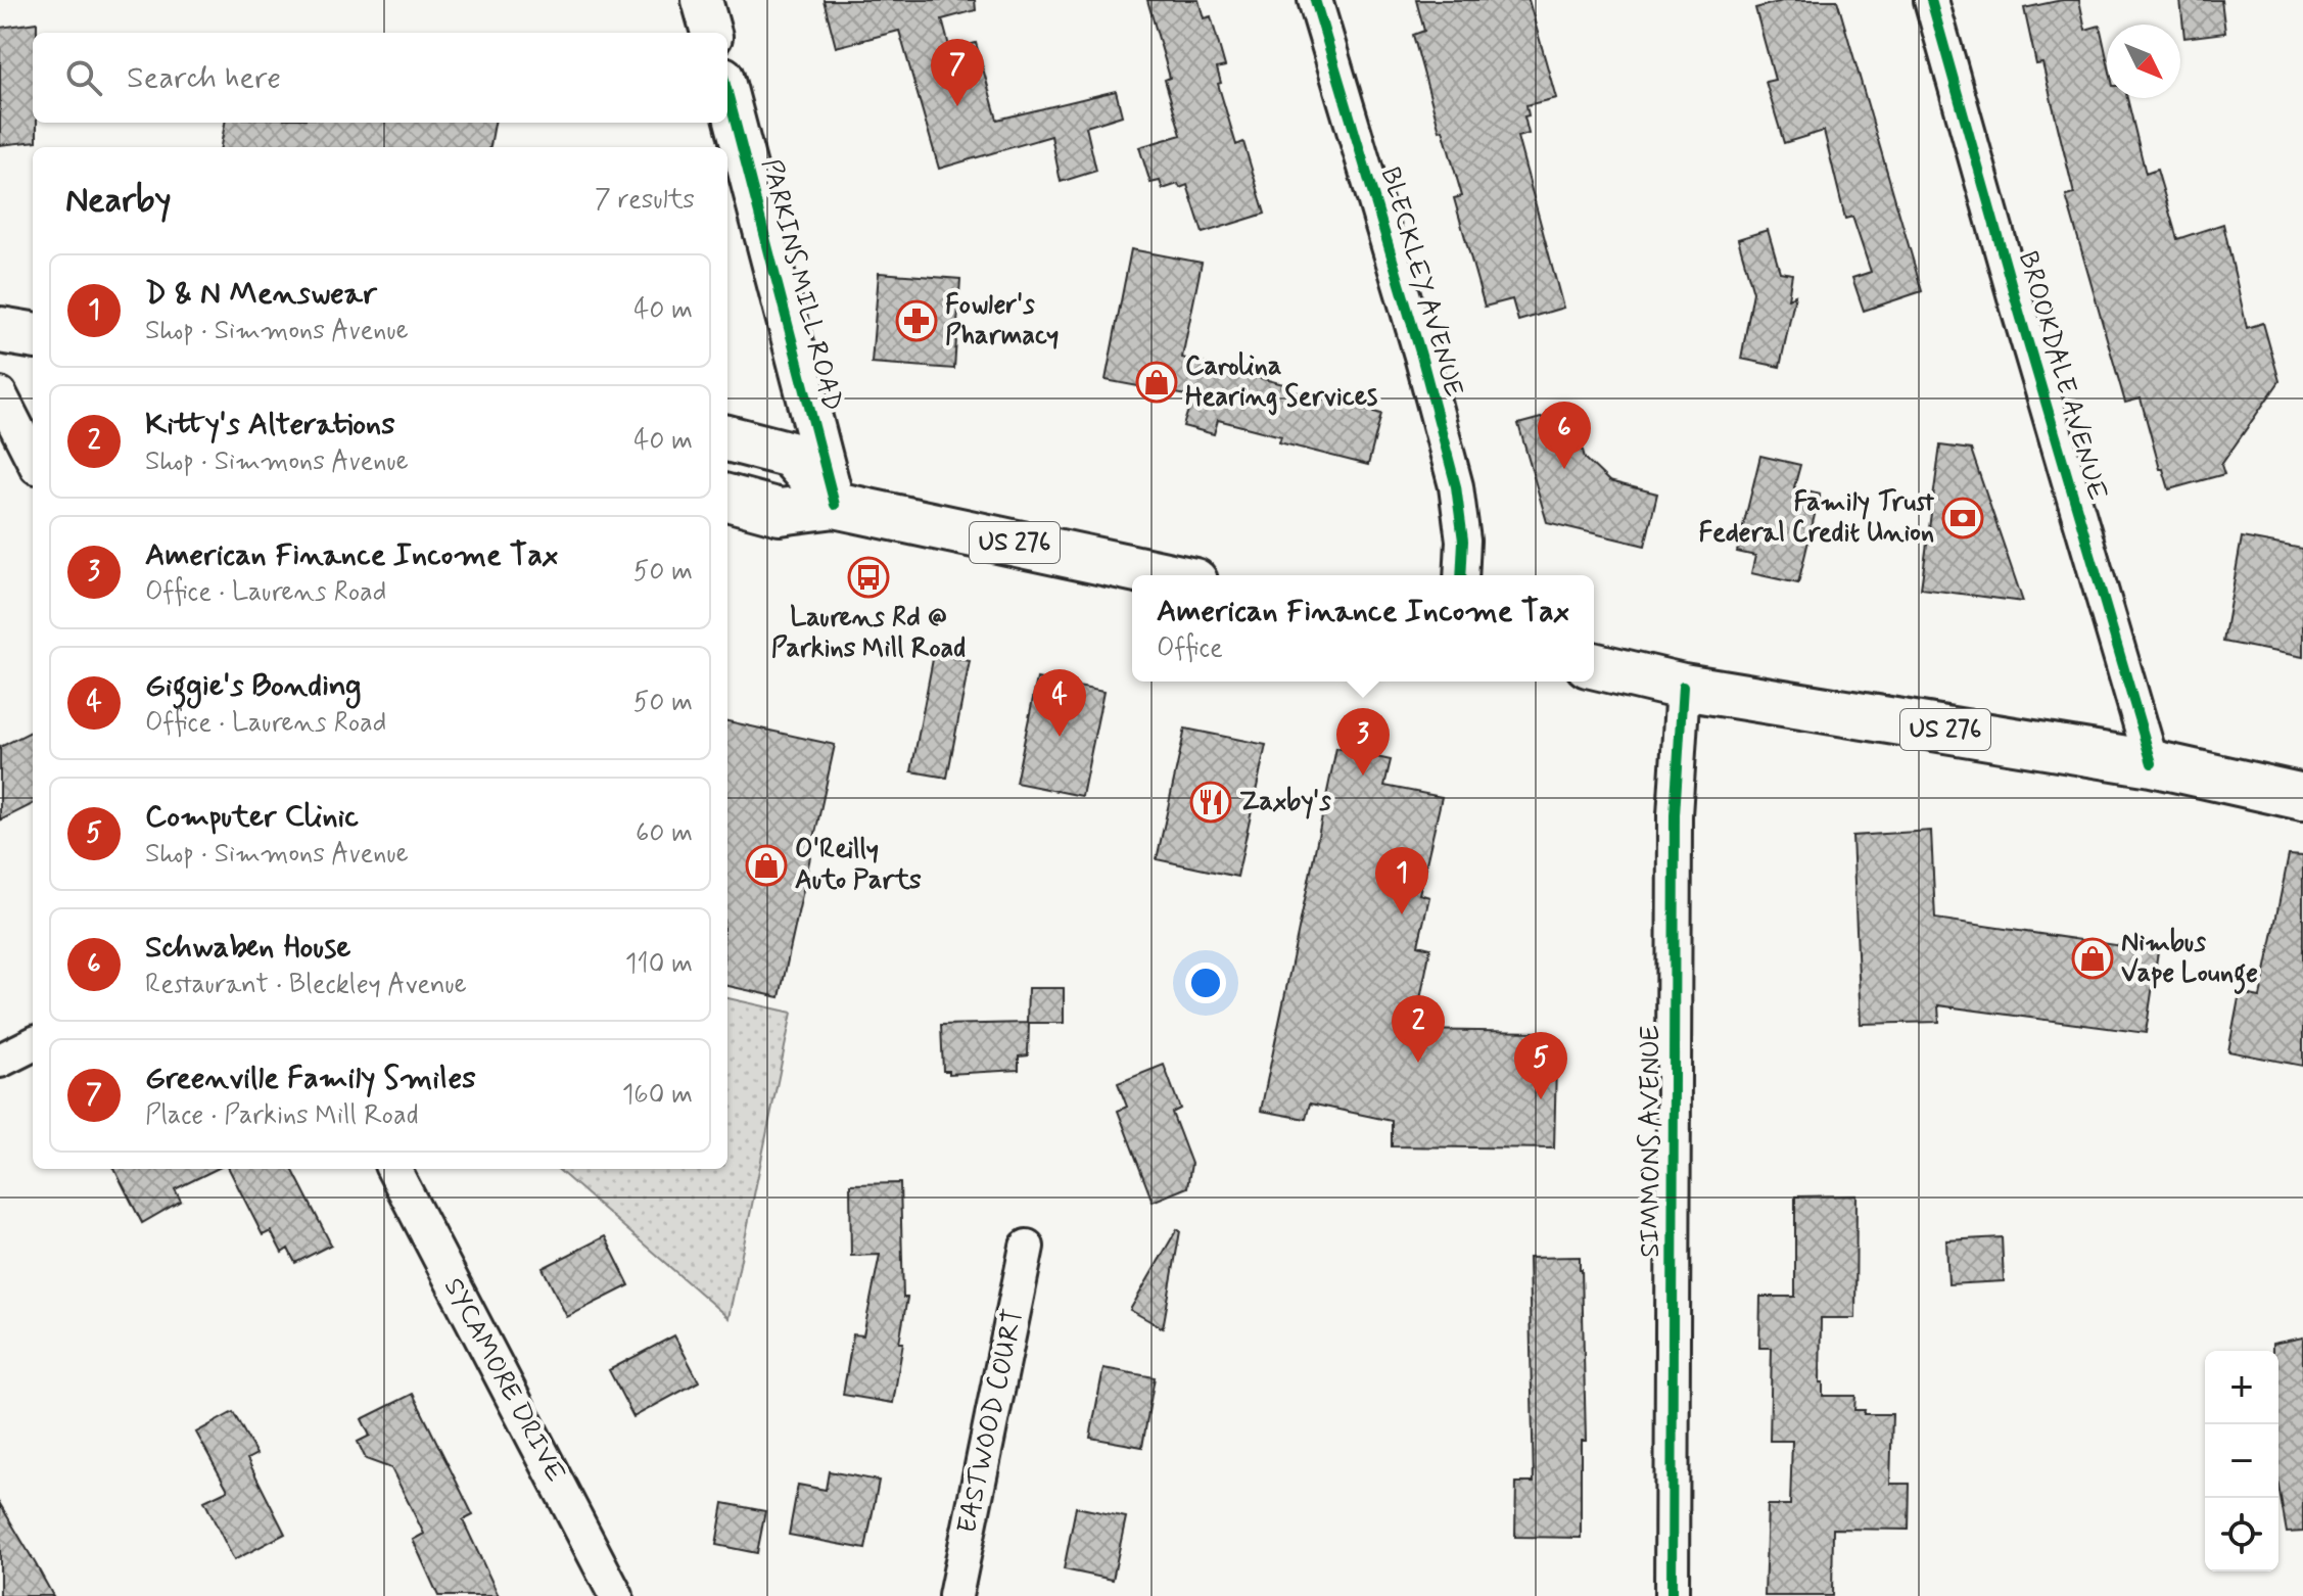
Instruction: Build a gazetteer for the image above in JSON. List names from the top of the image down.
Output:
{
  "streets": {
    "main road": ["US 276"],
    "street": [
      "BLECKLEY AVENUE",
      "PARKINS MILL ROAD",
      "BROOKDALE AVENUE",
      "SIMMONS AVENUE",
      "SYCAMORE DRIVE",
      "EASTWOOD COURT"
    ]
  },
  "crossings": [
    ["PARKINS MILL ROAD", "US 276"],
    ["BROOKDALE AVENUE", "US 276"],
    ["US 276", "SIMMONS AVENUE"]
  ],
  "places": {
    "pharmacy": ["Fowler's Pharmacy"],
    "shop": ["Carolina Hearing Services", "O'Reilly Auto Parts", "Nimbus Vape Lounge"],
    "bank": ["Family Trust Federal Credit Union"],
    "bus stop": ["Laurens Rd @ Parkins Mill Road"],
    "restaurant": ["Zaxby's"]
  },
  "north": "bottom right",
  "page": {
    "search": "Search here",
    "pins": [
      "7",
      "6",
      "4",
      "3",
      "1",
      "2",
      "5"
    ],
    "heading": ["Nearby", "7 results"],
    "list": [
      {
        "mark": "1",
        "name": "D & N Menswear",
        "note": "Shop · Simmons Avenue",
        "value": "40 m"
      },
      {
        "mark": "2",
        "name": "Kitty's Alterations",
        "note": "Shop · Simmons Avenue",
        "value": "40 m"
      },
      {
        "mark": "3",
        "name": "American Finance Income Tax",
        "note": "Office · Laurens Road",
        "value": "50 m"
      },
      {
        "mark": "4",
        "name": "Giggie's Bonding",
        "note": "Office · Laurens Road",
        "value": "50 m"
      },
      {
        "mark": "5",
        "name": "Computer Clinic",
        "note": "Shop · Simmons Avenue",
        "value": "60 m"
      },
      {
        "mark": "6",
        "name": "Schwaben House",
        "note": "Restaurant · Bleckley Avenue",
        "value": "110 m"
      },
      {
        "mark": "7",
        "name": "Greenville Family Smiles",
        "note": "Place · Parkins Mill Road",
        "value": "160 m"
      }
    ],
    "popup": ["American Finance Income Tax", "Office"],
    "map_buttons": ["+", "−"]
  }
}
